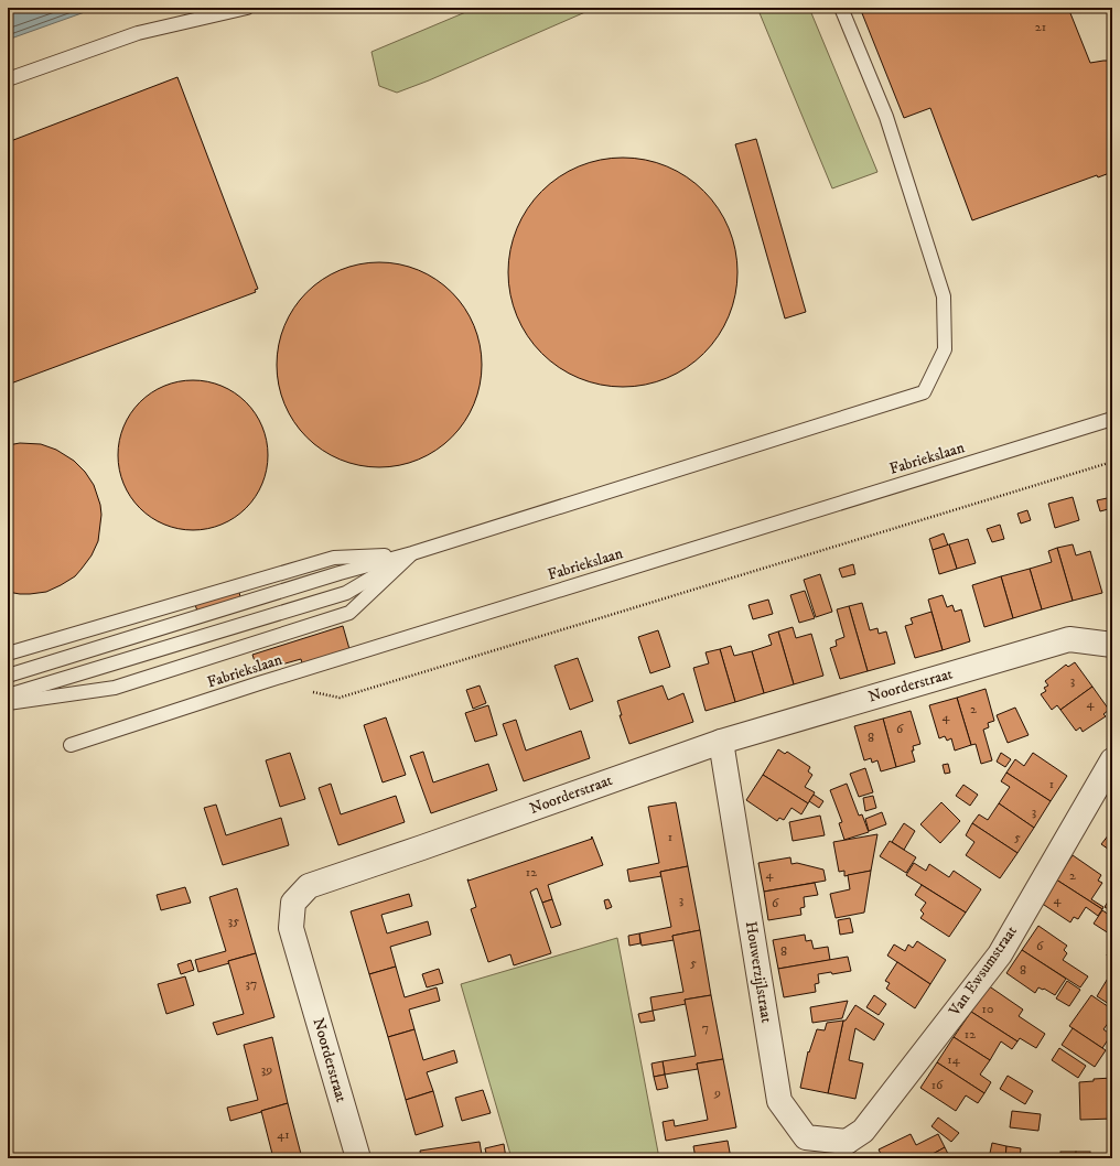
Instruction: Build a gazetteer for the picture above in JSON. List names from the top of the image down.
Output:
{
  "streets": {
    "street": ["Noorderstraat", "Van Ewsumstraat", "Houwerzijlstraat"],
    "lane": ["Fabriekslaan"]
  },
  "crossings": [
    ["Noorderstraat", "Houwerzijlstraat"],
    ["Van Ewsumstraat", "Houwerzijlstraat"]
  ],
  "house_numbers": [
    "21",
    "3",
    "4",
    "2",
    "4",
    "6",
    "8",
    "1",
    "3",
    "1",
    "5",
    "12",
    "4",
    "2",
    "3",
    "4",
    "6",
    "35",
    "6",
    "8",
    "5",
    "8",
    "37",
    "10",
    "7",
    "12",
    "14",
    "39",
    "16",
    "9",
    "41"
  ]
}
